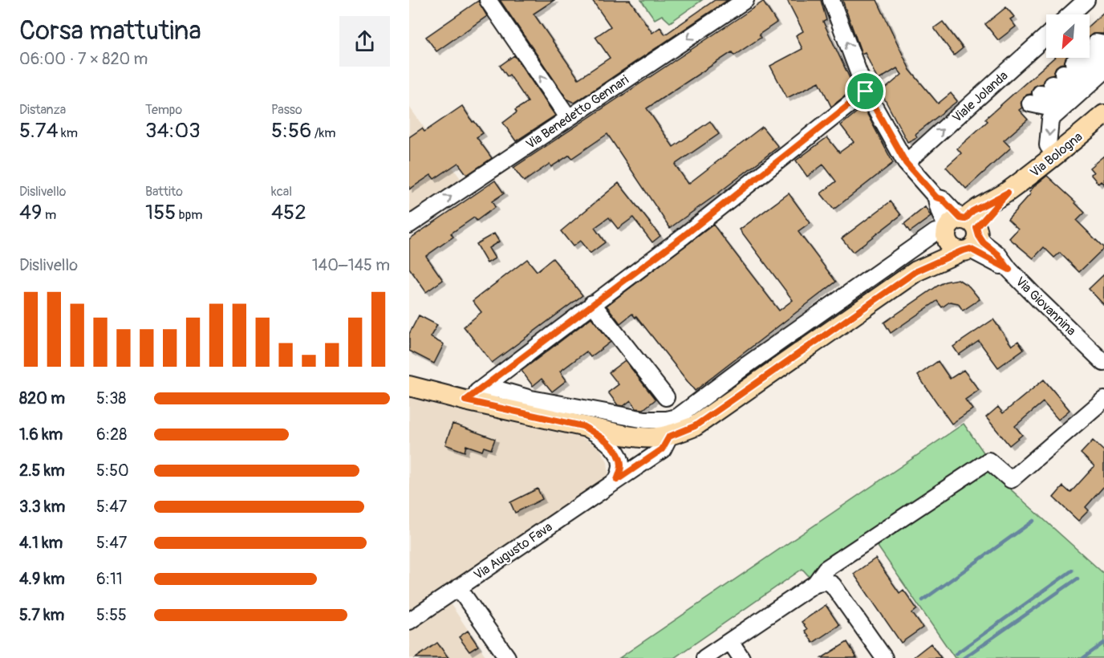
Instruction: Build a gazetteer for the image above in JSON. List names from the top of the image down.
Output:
{
  "streets": {
    "main road": ["Via Bologna"],
    "street": [
      "Viale Jolanda",
      "Via Benedetto Gennari",
      "Via Giovannina",
      "Via Augusto Fava"
    ]
  },
  "crossings": [
    ["Viale Jolanda", "Via Giovannina"],
    ["Via Bologna", "Via Giovannina"],
    ["Via Bologna", "Via Augusto Fava"]
  ],
  "one_way": ["Viale Jolanda"],
  "north": "bottom left",
  "page": {
    "heading": ["Corsa mattutina", "06:00 · 7 × 820 m"],
    "stats": [
      ["Distanza", "5.74 km"],
      ["Tempo", "34:03"],
      ["Passo", "5:56 /km"],
      ["Dislivello", "49 m"],
      ["Battito", "155 bpm"],
      ["kcal", "452"]
    ],
    "chart": ["Dislivello", "140–145 m"],
    "list": [
      {
        "name": "820 m",
        "note": "5:38"
      },
      {
        "name": "1.6 km",
        "note": "6:28"
      },
      {
        "name": "2.5 km",
        "note": "5:50"
      },
      {
        "name": "3.3 km",
        "note": "5:47"
      },
      {
        "name": "4.1 km",
        "note": "5:47"
      },
      {
        "name": "4.9 km",
        "note": "6:11"
      },
      {
        "name": "5.7 km",
        "note": "5:55"
      }
    ]
  }
}
